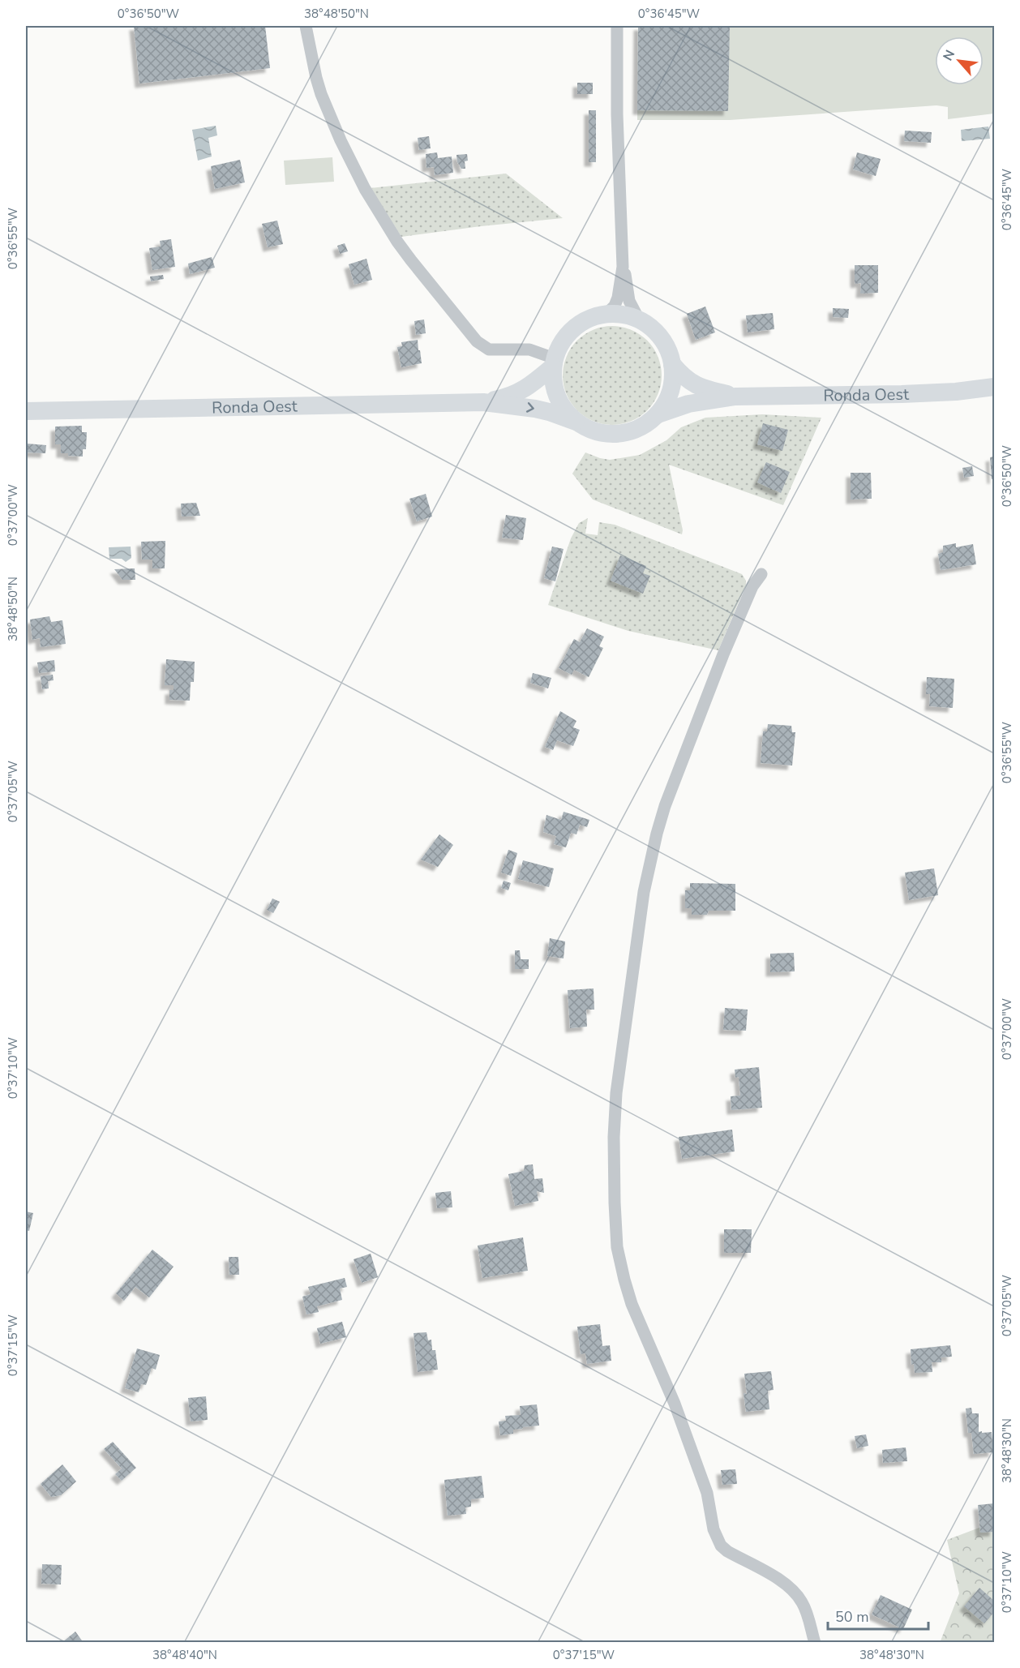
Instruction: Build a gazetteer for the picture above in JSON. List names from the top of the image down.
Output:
{
  "streets": {
    "main road": ["Ronda Oest"]
  },
  "scale_bar": "50 m",
  "north": "top left",
  "coordinates": [
    "0°36'50\"W",
    "38°48'50\"N",
    "0°36'45\"W",
    "0°36'55\"W",
    "0°37'00\"W",
    "0°37'05\"W",
    "0°37'10\"W",
    "0°37'15\"W",
    "38°48'30\"N",
    "38°48'40\"N"
  ]
}
